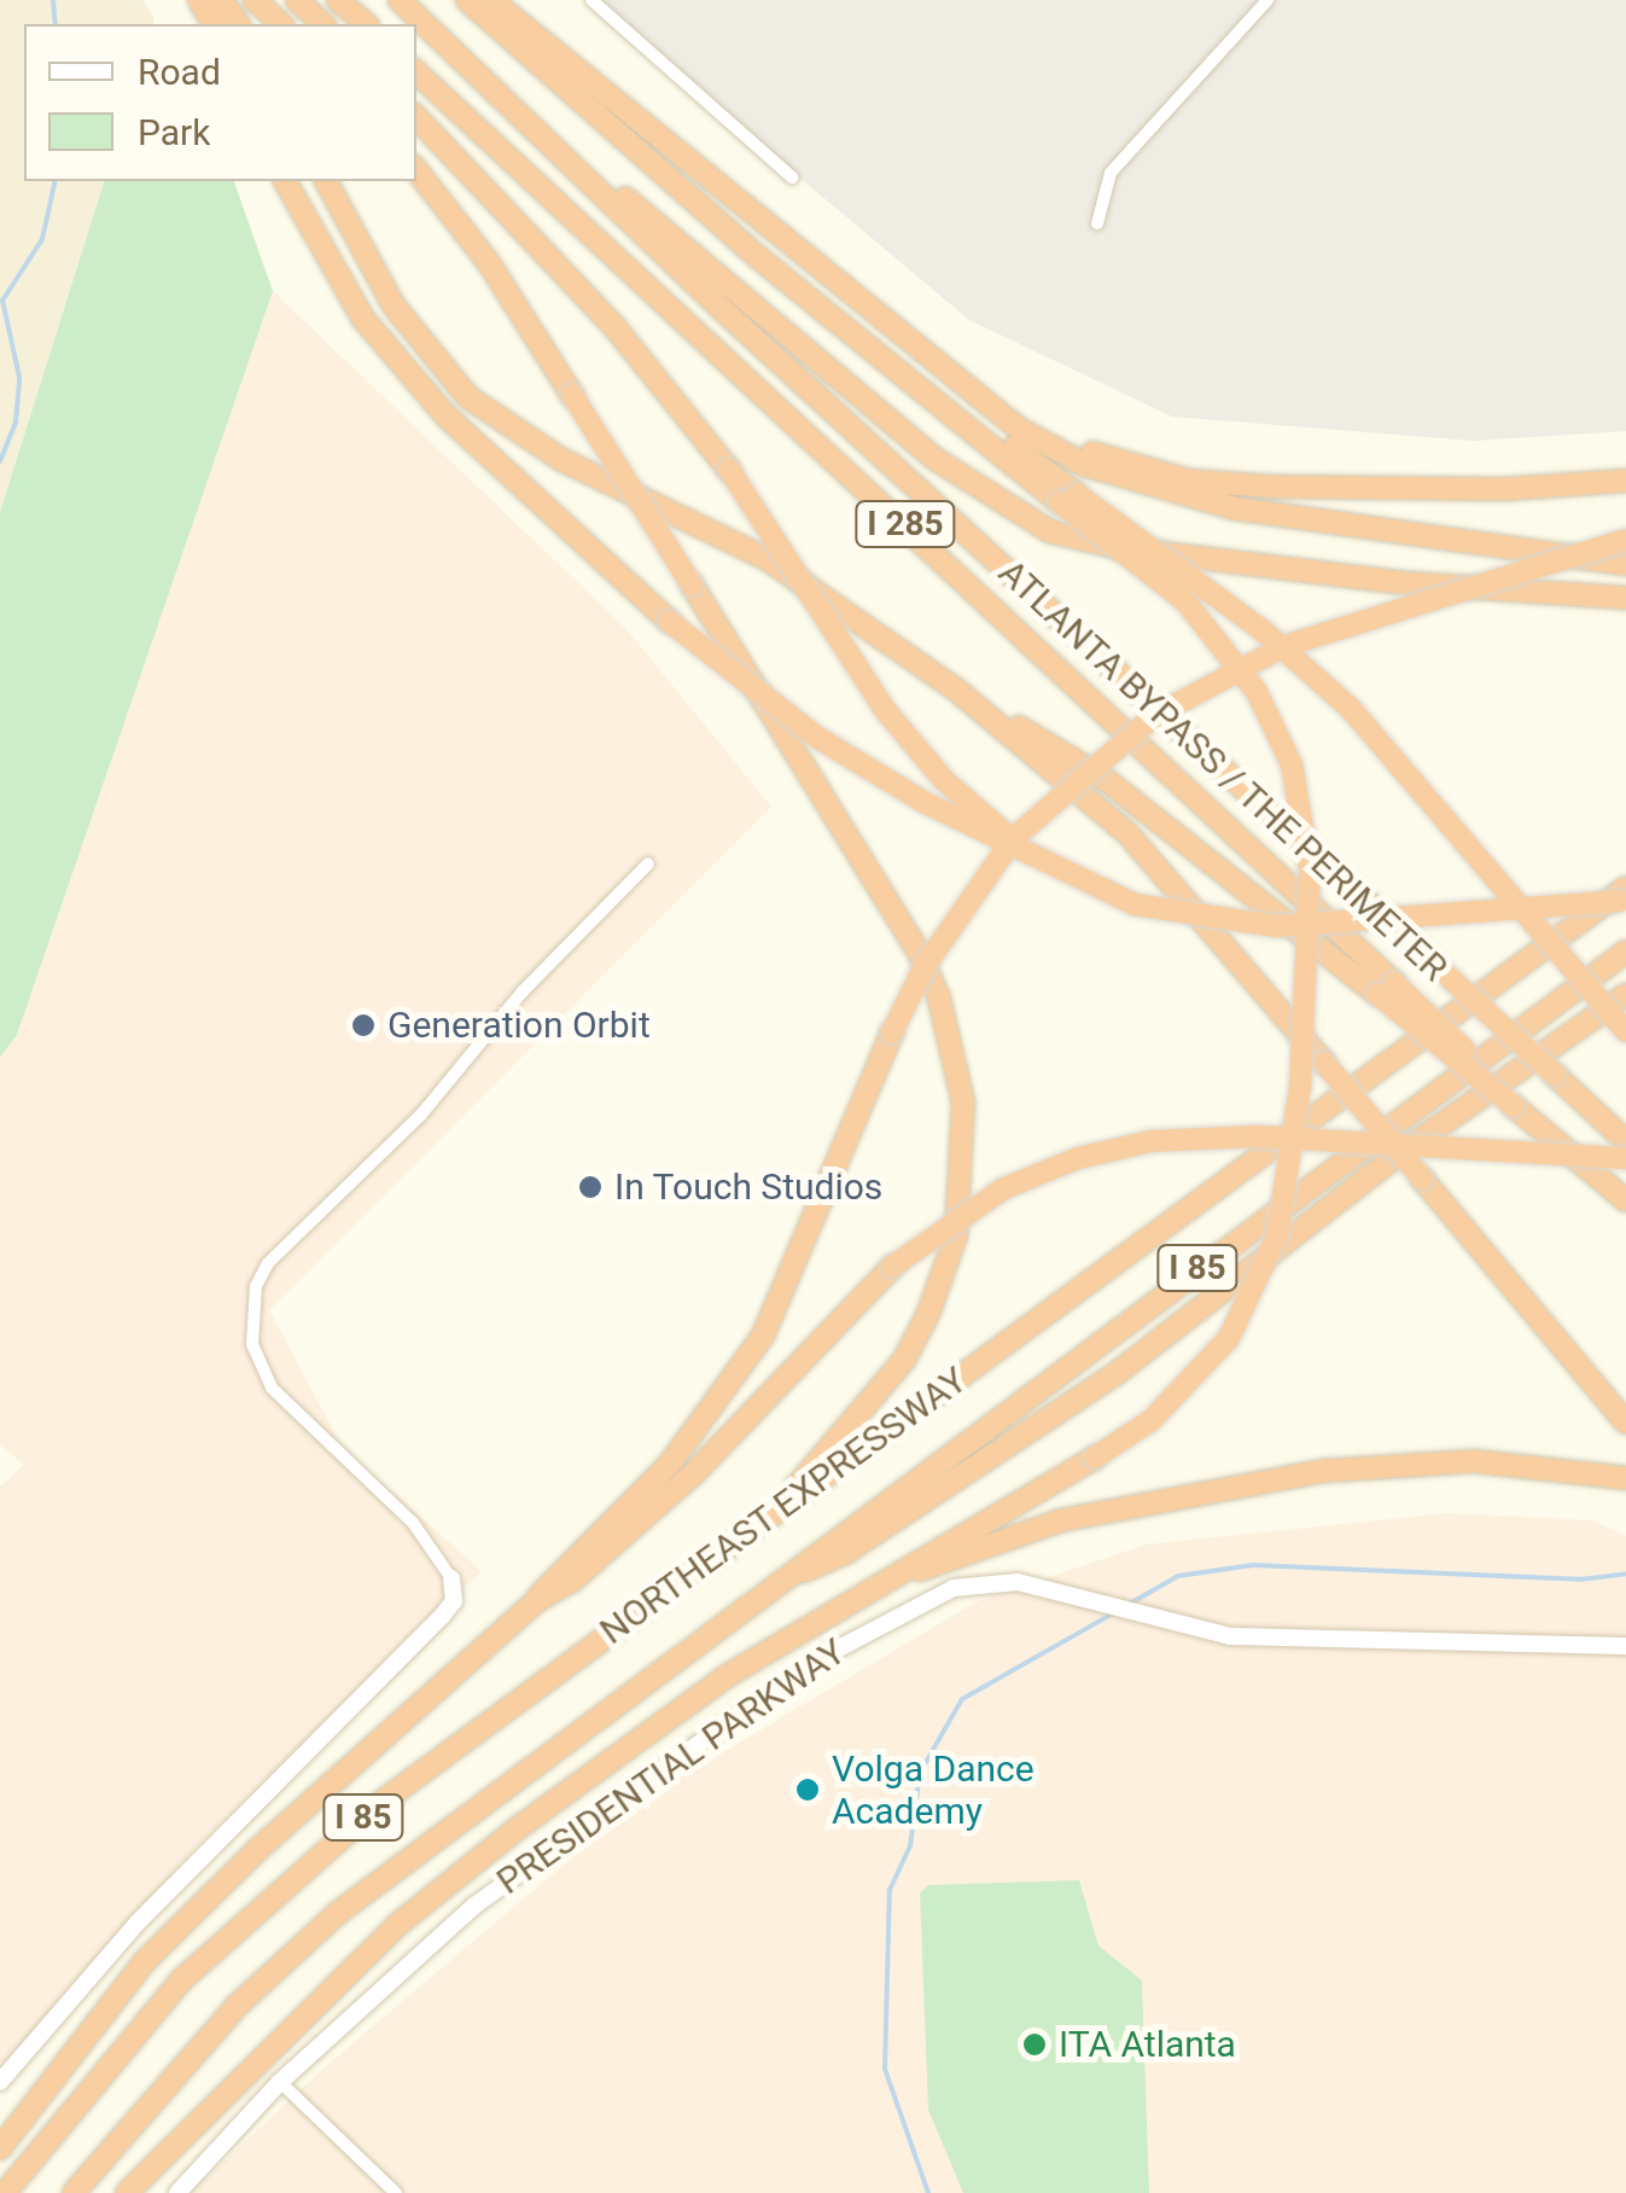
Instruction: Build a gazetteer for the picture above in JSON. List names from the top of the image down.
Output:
{
  "streets": {
    "highway": [
      "I 285",
      "ATLANTA BYPASS / THE PERIMETER",
      "I 85",
      "NORTHEAST EXPRESSWAY"
    ],
    "street": ["PRESIDENTIAL PARKWAY"]
  },
  "places": [
    "Generation Orbit",
    "In Touch Studios",
    "Volga Dance Academy",
    "ITA Atlanta"
  ],
  "legend": ["Road", "Park"]
}
